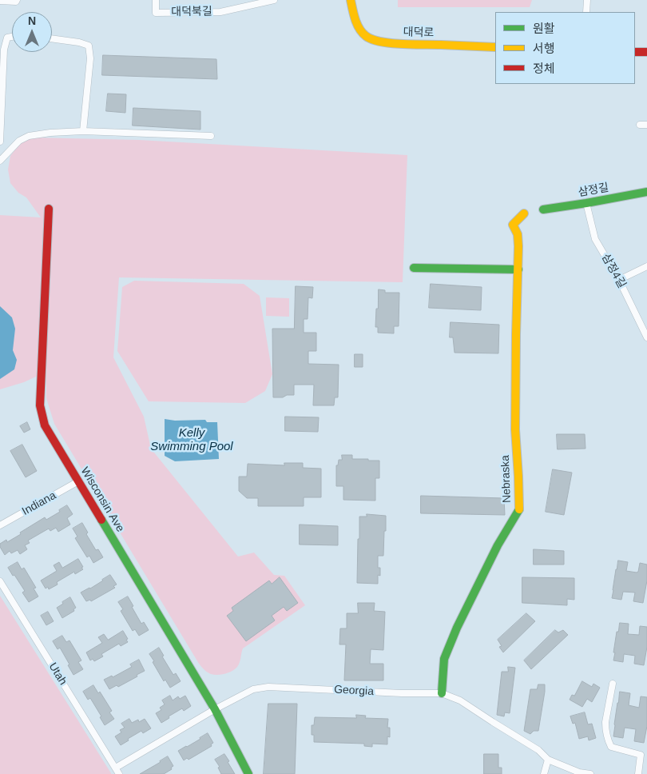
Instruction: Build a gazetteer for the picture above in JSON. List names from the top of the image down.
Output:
{
  "streets": {
    "street": [
      "대덕북길",
      "대덕로",
      "삼정길",
      "삼정4길",
      "Nebraska",
      "Wisconsin Ave",
      "Indiana",
      "Utah",
      "Georgia"
    ]
  },
  "crossings": [
    ["삼정길", "삼정4길"],
    ["Nebraska", "Georgia"],
    ["Wisconsin Ave", "Indiana"],
    ["Wisconsin Ave", "Georgia"],
    ["Utah", "Georgia"]
  ],
  "water": ["Kelly Swimming Pool"],
  "legend": ["원활", "서행", "정체"],
  "north": "top"
}
